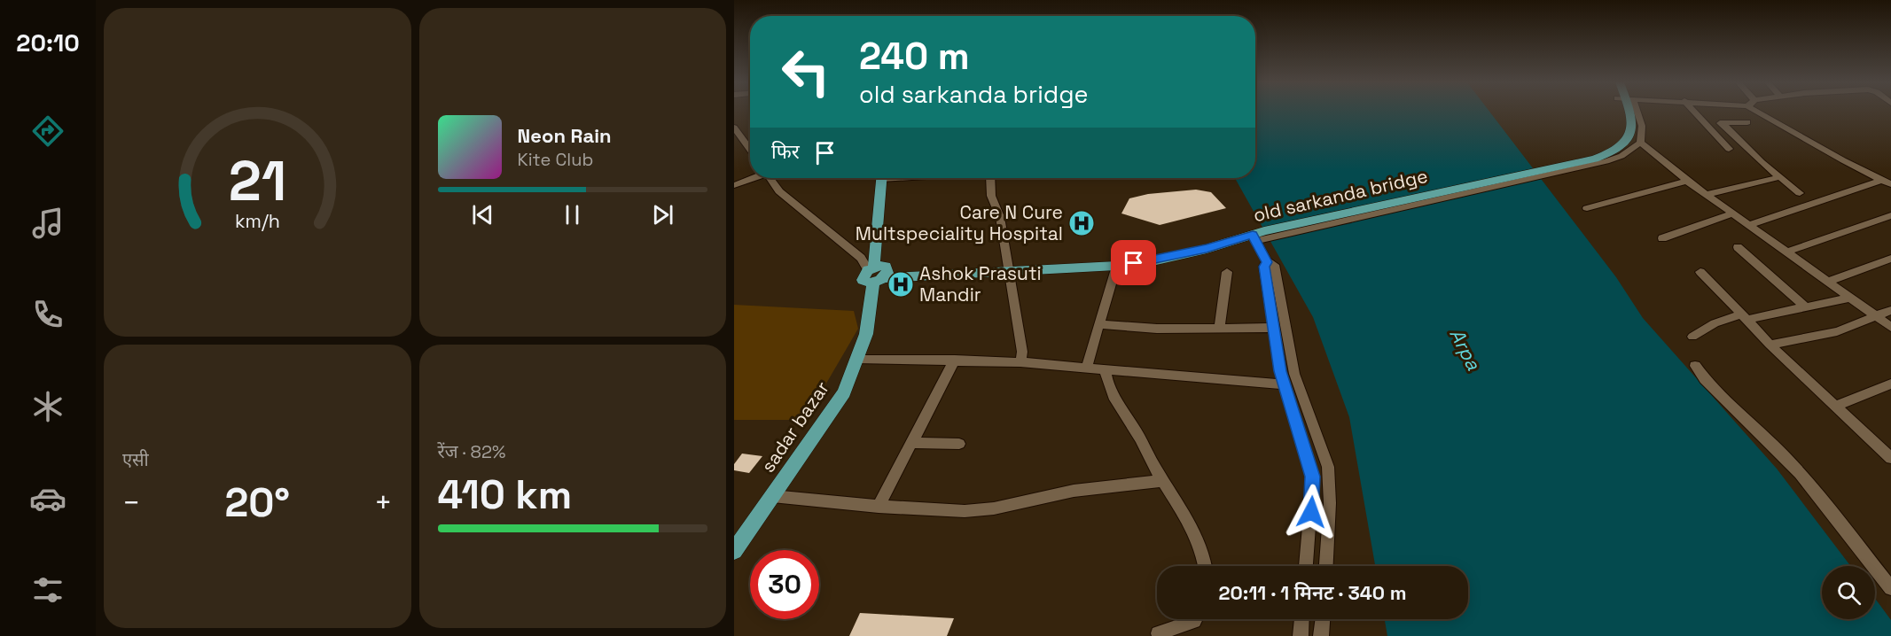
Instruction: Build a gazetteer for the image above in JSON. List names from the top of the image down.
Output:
{
  "streets": {
    "main road": ["old sarkanda bridge", "sadar bazar"]
  },
  "crossings": [
    ["old sarkanda bridge", "sadar bazar"]
  ],
  "water": ["Arpa"],
  "places": {
    "hospital": ["Care N Cure Multspeciality Hospital", "Ashok Prasuti Mandir"]
  },
  "page": {
    "tabs": "20:10",
    "turn": ["240 m", "old sarkanda bridge"],
    "song": ["Neon Rain", "Kite Club"],
    "then": "फिर",
    "tile": [
      "एसी",
      ["रेंज · 82%", "410 km"]
    ],
    "heat": ["−", "20°", "+"],
    "limit": "30",
    "trip": "20:11 · 1 मिनट · 340 m",
    "gauge": ["21", "km/h"]
  }
}
